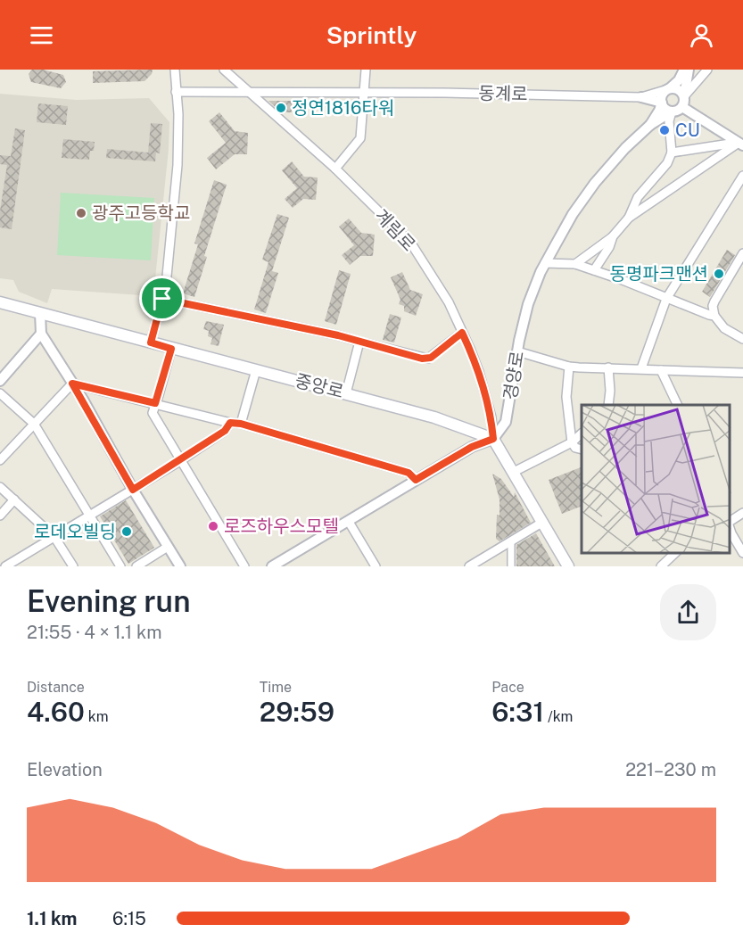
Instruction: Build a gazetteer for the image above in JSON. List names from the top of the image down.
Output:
{
  "streets": {
    "main road": ["중앙로"],
    "street": ["동계로", "계림로", "경양로"]
  },
  "crossings": [
    ["동계로", "계림로"],
    ["계림로", "경양로"],
    ["계림로", "중앙로"],
    ["경양로", "중앙로"]
  ],
  "places": [
    "정연1816타워",
    "CU",
    "광주고등학교",
    "동명파크맨션",
    "로즈하우스모텔",
    "로데오빌딩"
  ],
  "page": {
    "header": "Sprintly",
    "heading": ["Evening run", "21:55 · 4 × 1.1 km"],
    "stats": [
      ["Distance", "4.60 km"],
      ["Time", "29:59"],
      ["Pace", "6:31 /km"]
    ],
    "chart": ["Elevation", "221–230 m"],
    "list": [
      {
        "name": "1.1 km",
        "note": "6:15"
      }
    ]
  }
}
